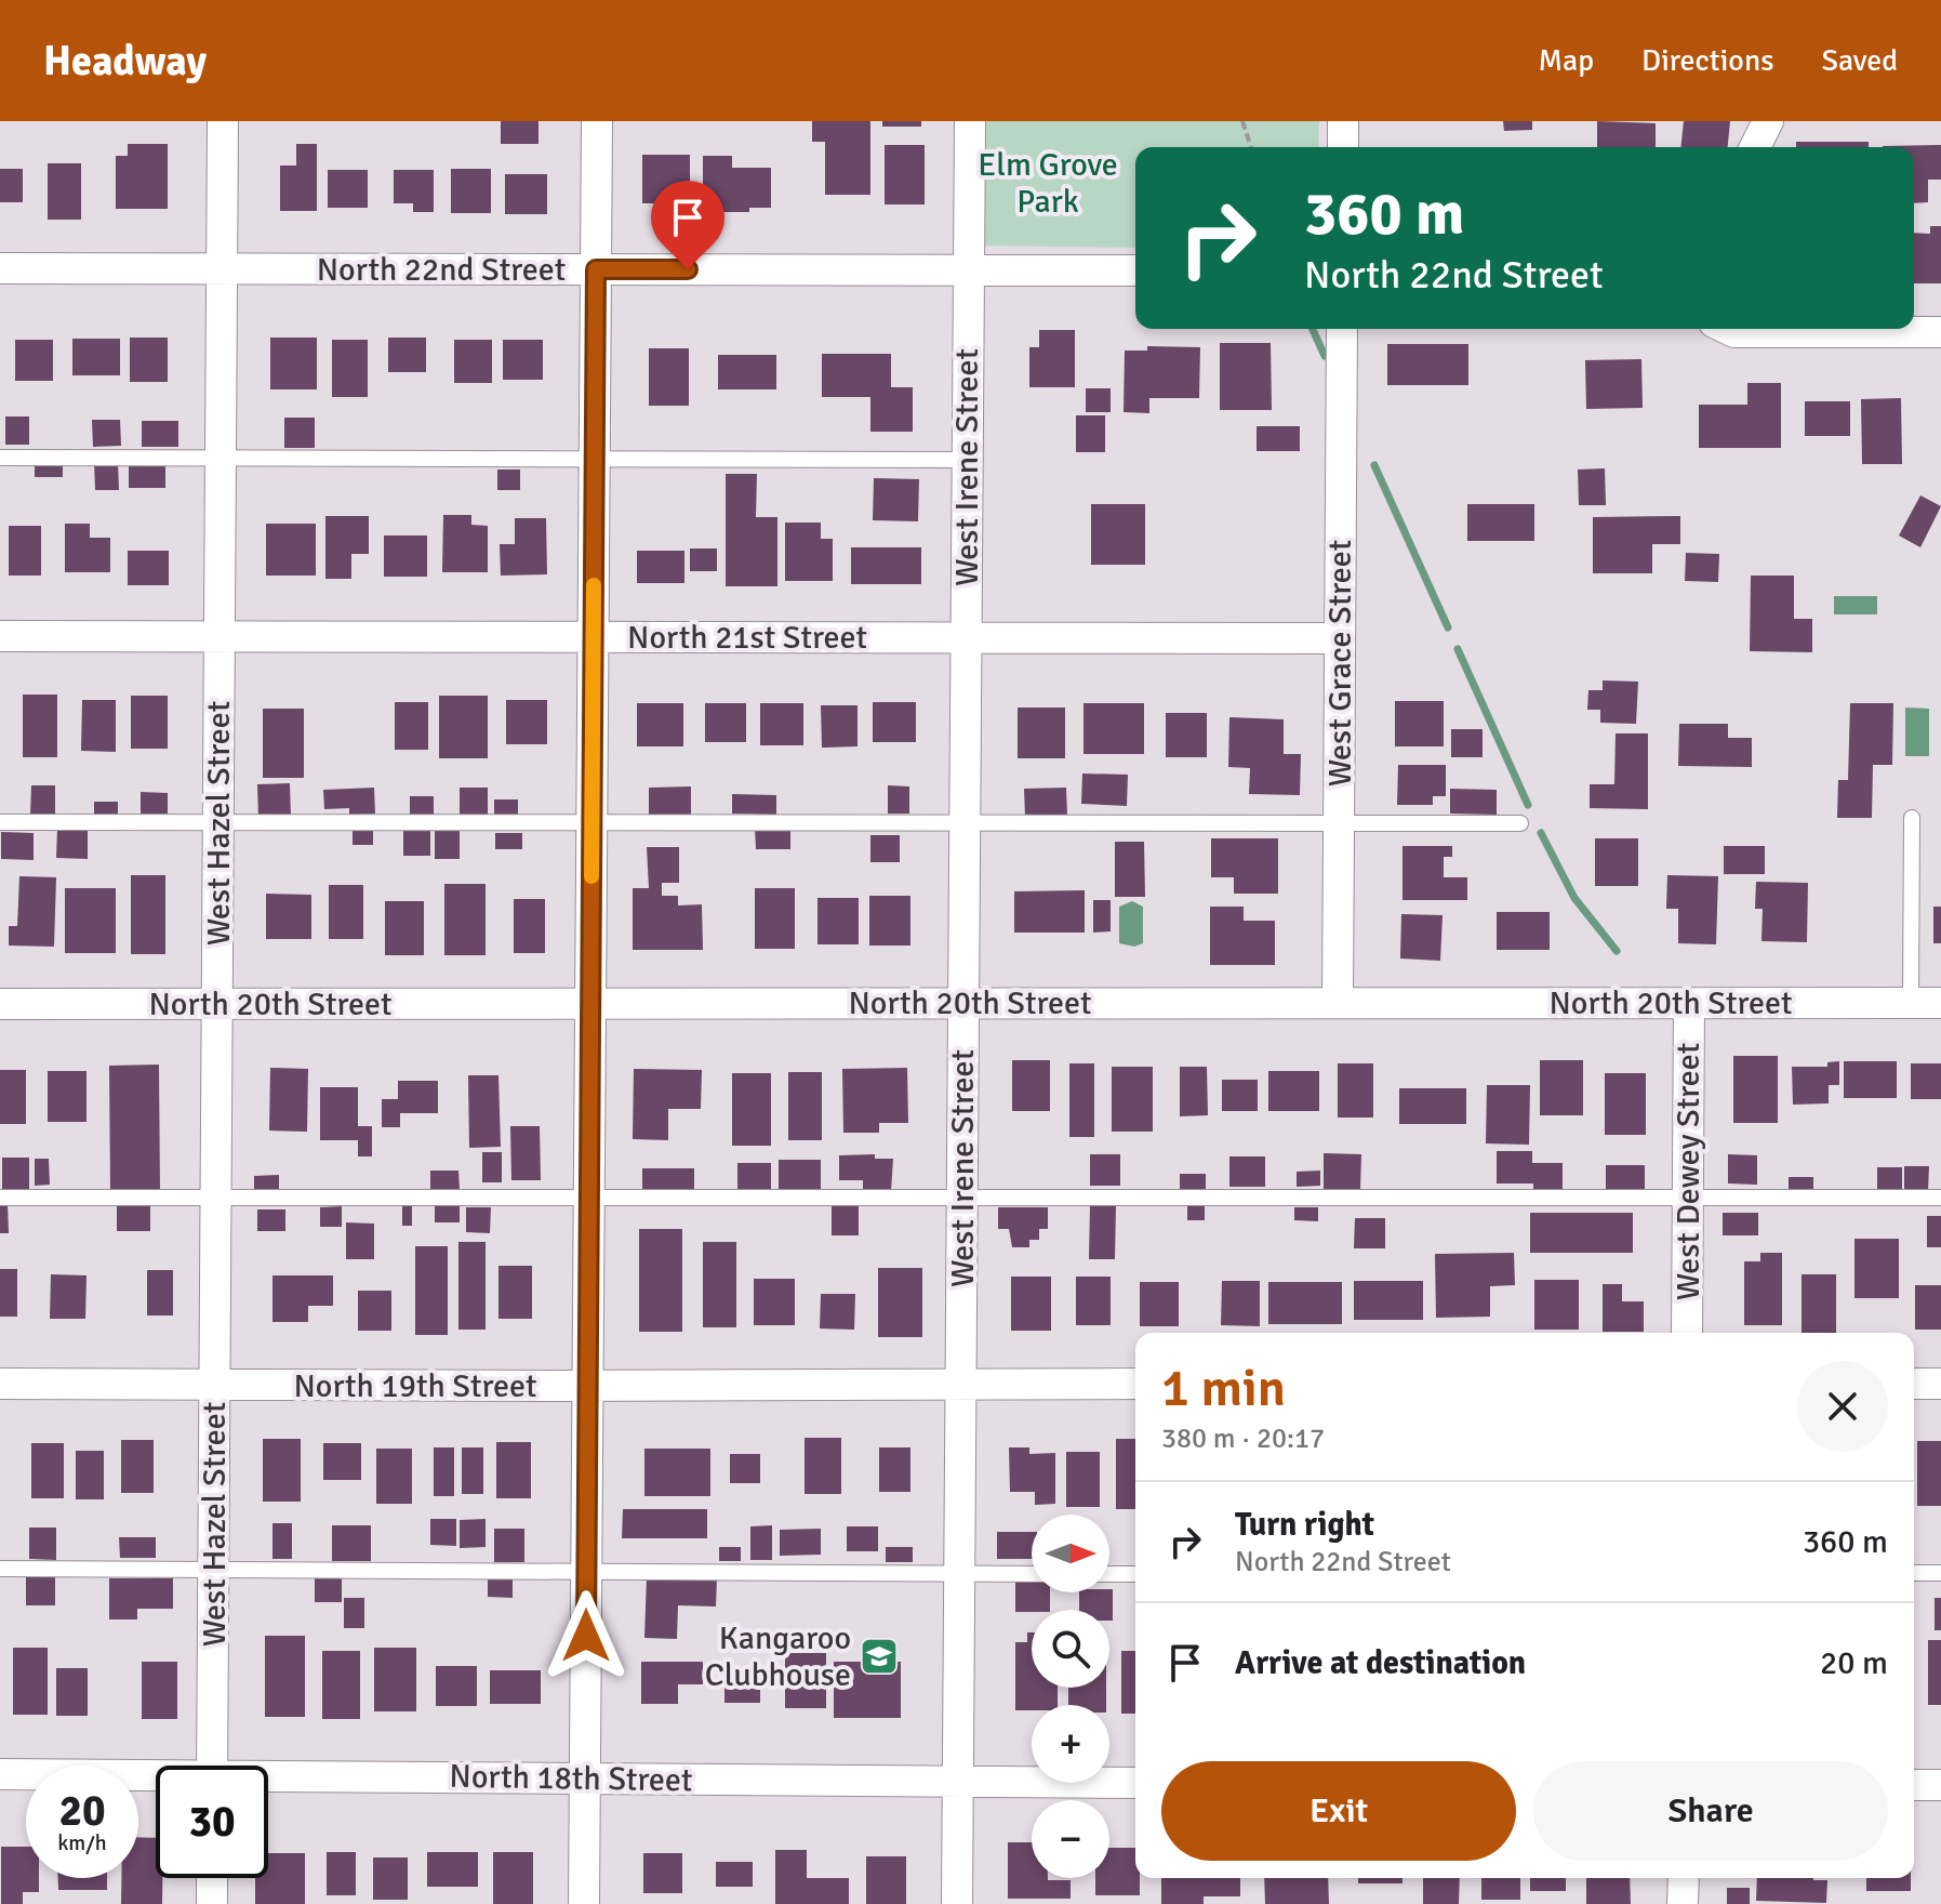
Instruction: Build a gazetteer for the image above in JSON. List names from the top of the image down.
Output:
{
  "streets": {
    "street": [
      "North 22nd Street",
      "West Irene Street",
      "North 21st Street",
      "West Grace Street",
      "West Hazel Street",
      "North 20th Street",
      "West Dewey Street",
      "North 19th Street",
      "North 18th Street"
    ]
  },
  "crossings": [
    ["North 22nd Street", "West Irene Street"],
    ["North 22nd Street", "West Hazel Street"],
    ["West Irene Street", "North 21st Street"],
    ["West Irene Street", "North 20th Street"],
    ["West Irene Street", "North 19th Street"],
    ["West Irene Street", "North 18th Street"],
    ["North 21st Street", "West Grace Street"],
    ["North 21st Street", "West Hazel Street"],
    ["West Grace Street", "North 20th Street"],
    ["West Hazel Street", "North 20th Street"],
    ["West Hazel Street", "North 19th Street"],
    ["North 20th Street", "West Dewey Street"]
  ],
  "parks": ["Elm Grove Park"],
  "places": {
    "school or university": ["Kangaroo Clubhouse"]
  },
  "north": "right",
  "page": {
    "header": "Headway",
    "nav": ["Map", "Directions", "Saved"],
    "turn": ["360 m", "North 22nd Street"],
    "heading": ["1 min", "380 m · 20:17"],
    "list": [
      {
        "name": "Turn right",
        "note": "North 22nd Street",
        "value": "360 m"
      },
      {
        "name": "Arrive at destination",
        "value": "20 m"
      }
    ],
    "map_buttons": ["+", "−"],
    "buttons": ["Exit", "Share"],
    "speed": "20 km/h",
    "limit": "30"
  }
}
